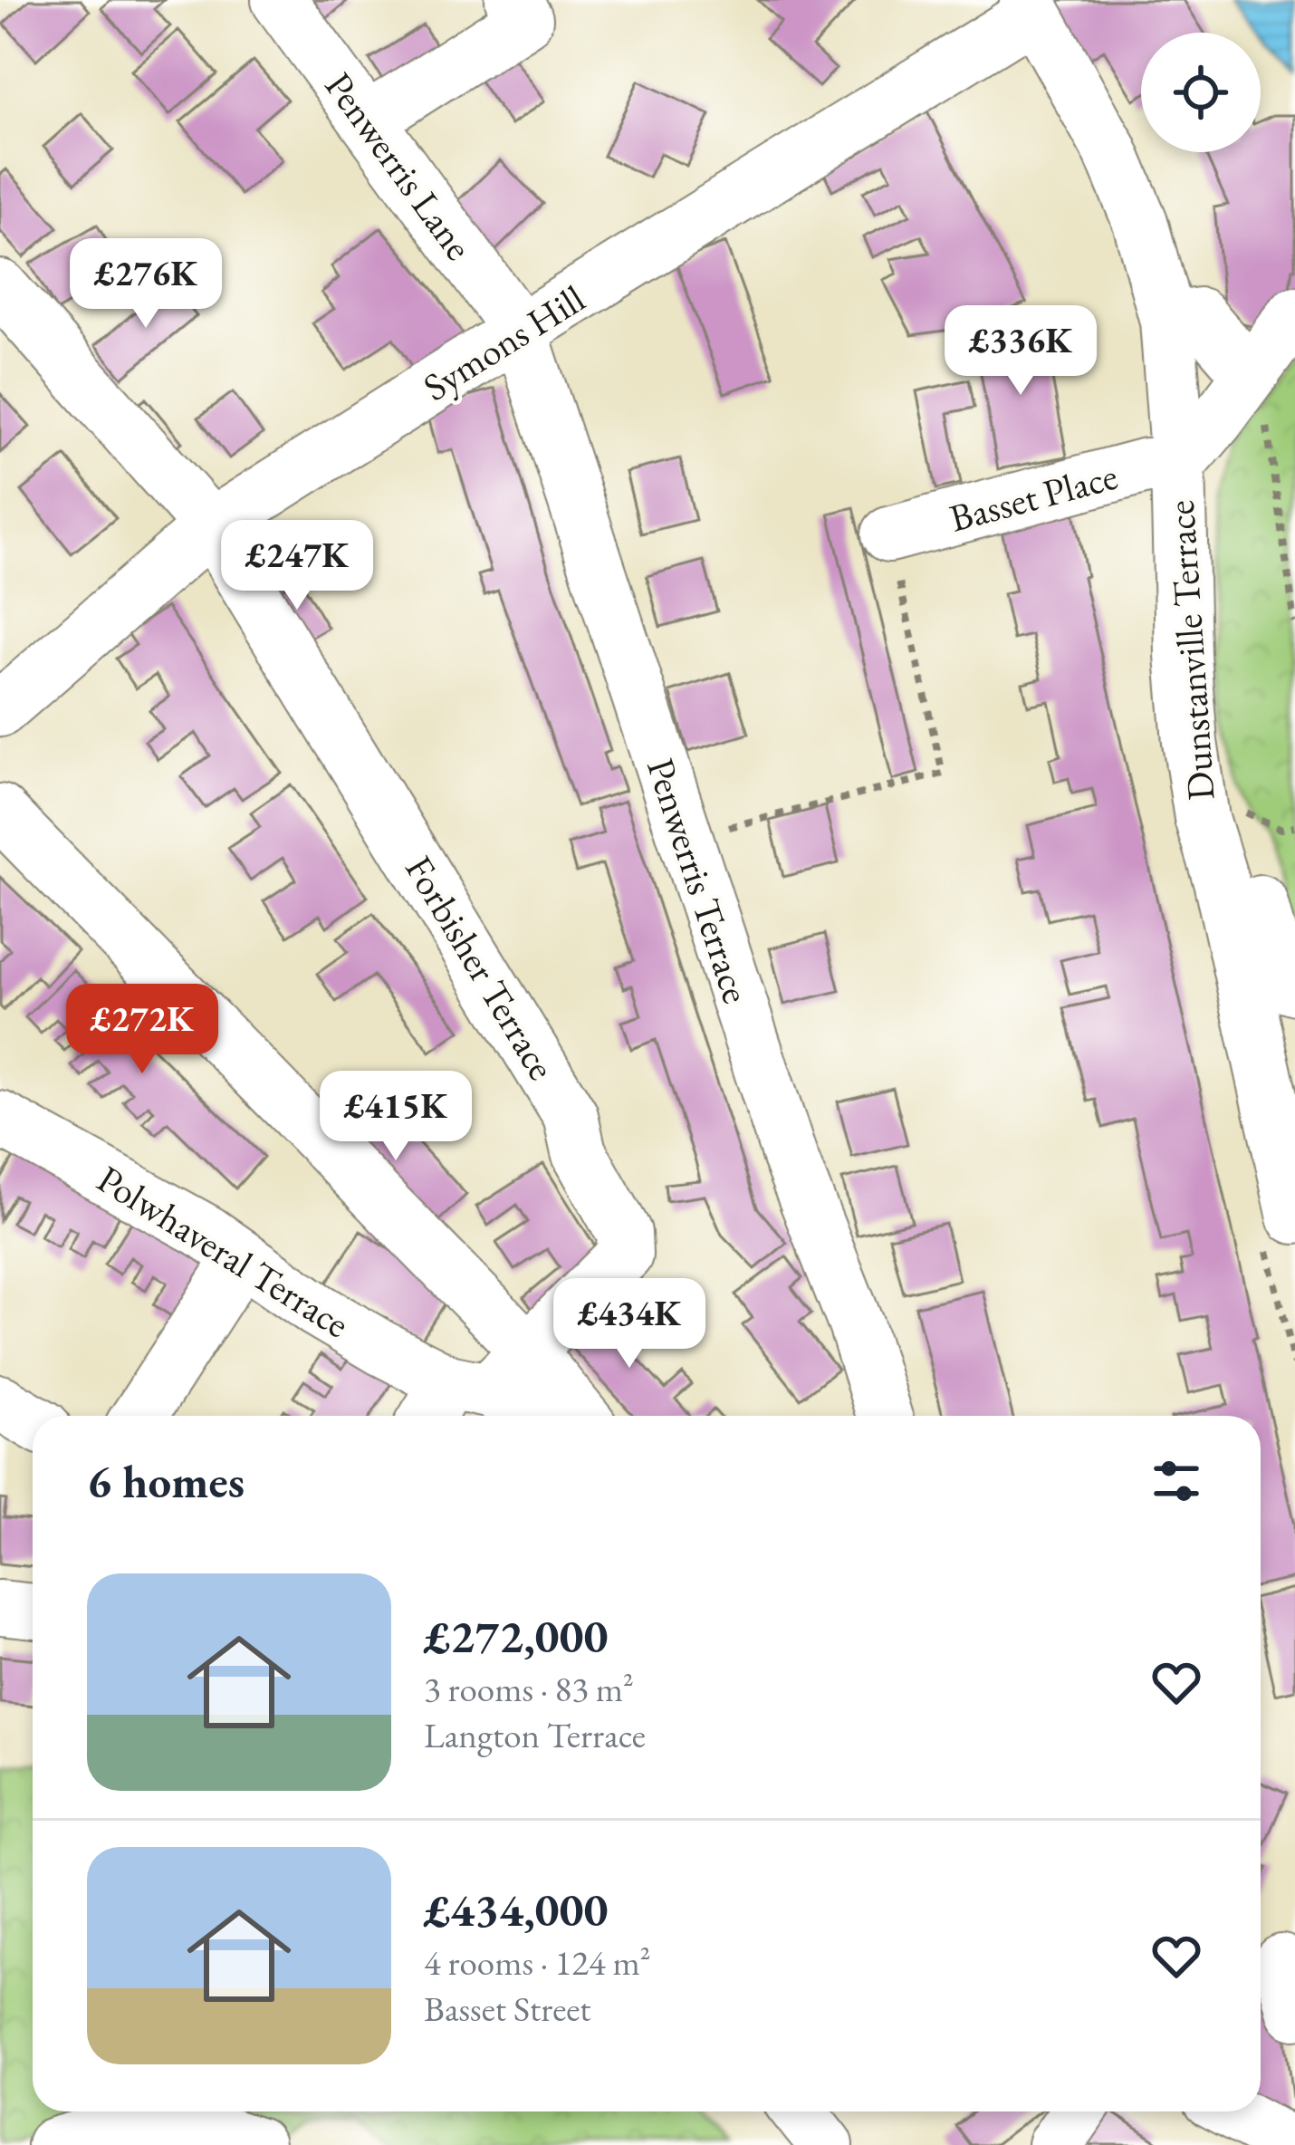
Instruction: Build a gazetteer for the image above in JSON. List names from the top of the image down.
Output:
{
  "streets": {
    "street": [
      "Penwerris Lane",
      "Symons Hill",
      "Basset Place",
      "Dunstanville Terrace",
      "Penwerris Terrace",
      "Forbisher Terrace",
      "Polwhaveral Terrace"
    ]
  },
  "crossings": [
    ["Penwerris Lane", "Symons Hill"],
    ["Penwerris Lane", "Penwerris Terrace"],
    ["Symons Hill", "Dunstanville Terrace"],
    ["Symons Hill", "Penwerris Terrace"],
    ["Symons Hill", "Forbisher Terrace"],
    ["Basset Place", "Dunstanville Terrace"],
    ["Forbisher Terrace", "Polwhaveral Terrace"]
  ],
  "page": {
    "price": [
      "£276K",
      "£336K",
      "£247K",
      "£272K",
      "£415K",
      "£434K"
    ],
    "heading": "6 homes",
    "list": [
      {
        "name": "£272,000",
        "note": "3 rooms · 83 m² · Langton Terrace"
      },
      {
        "name": "£434,000",
        "note": "4 rooms · 124 m² · Basset Street"
      }
    ]
  }
}
